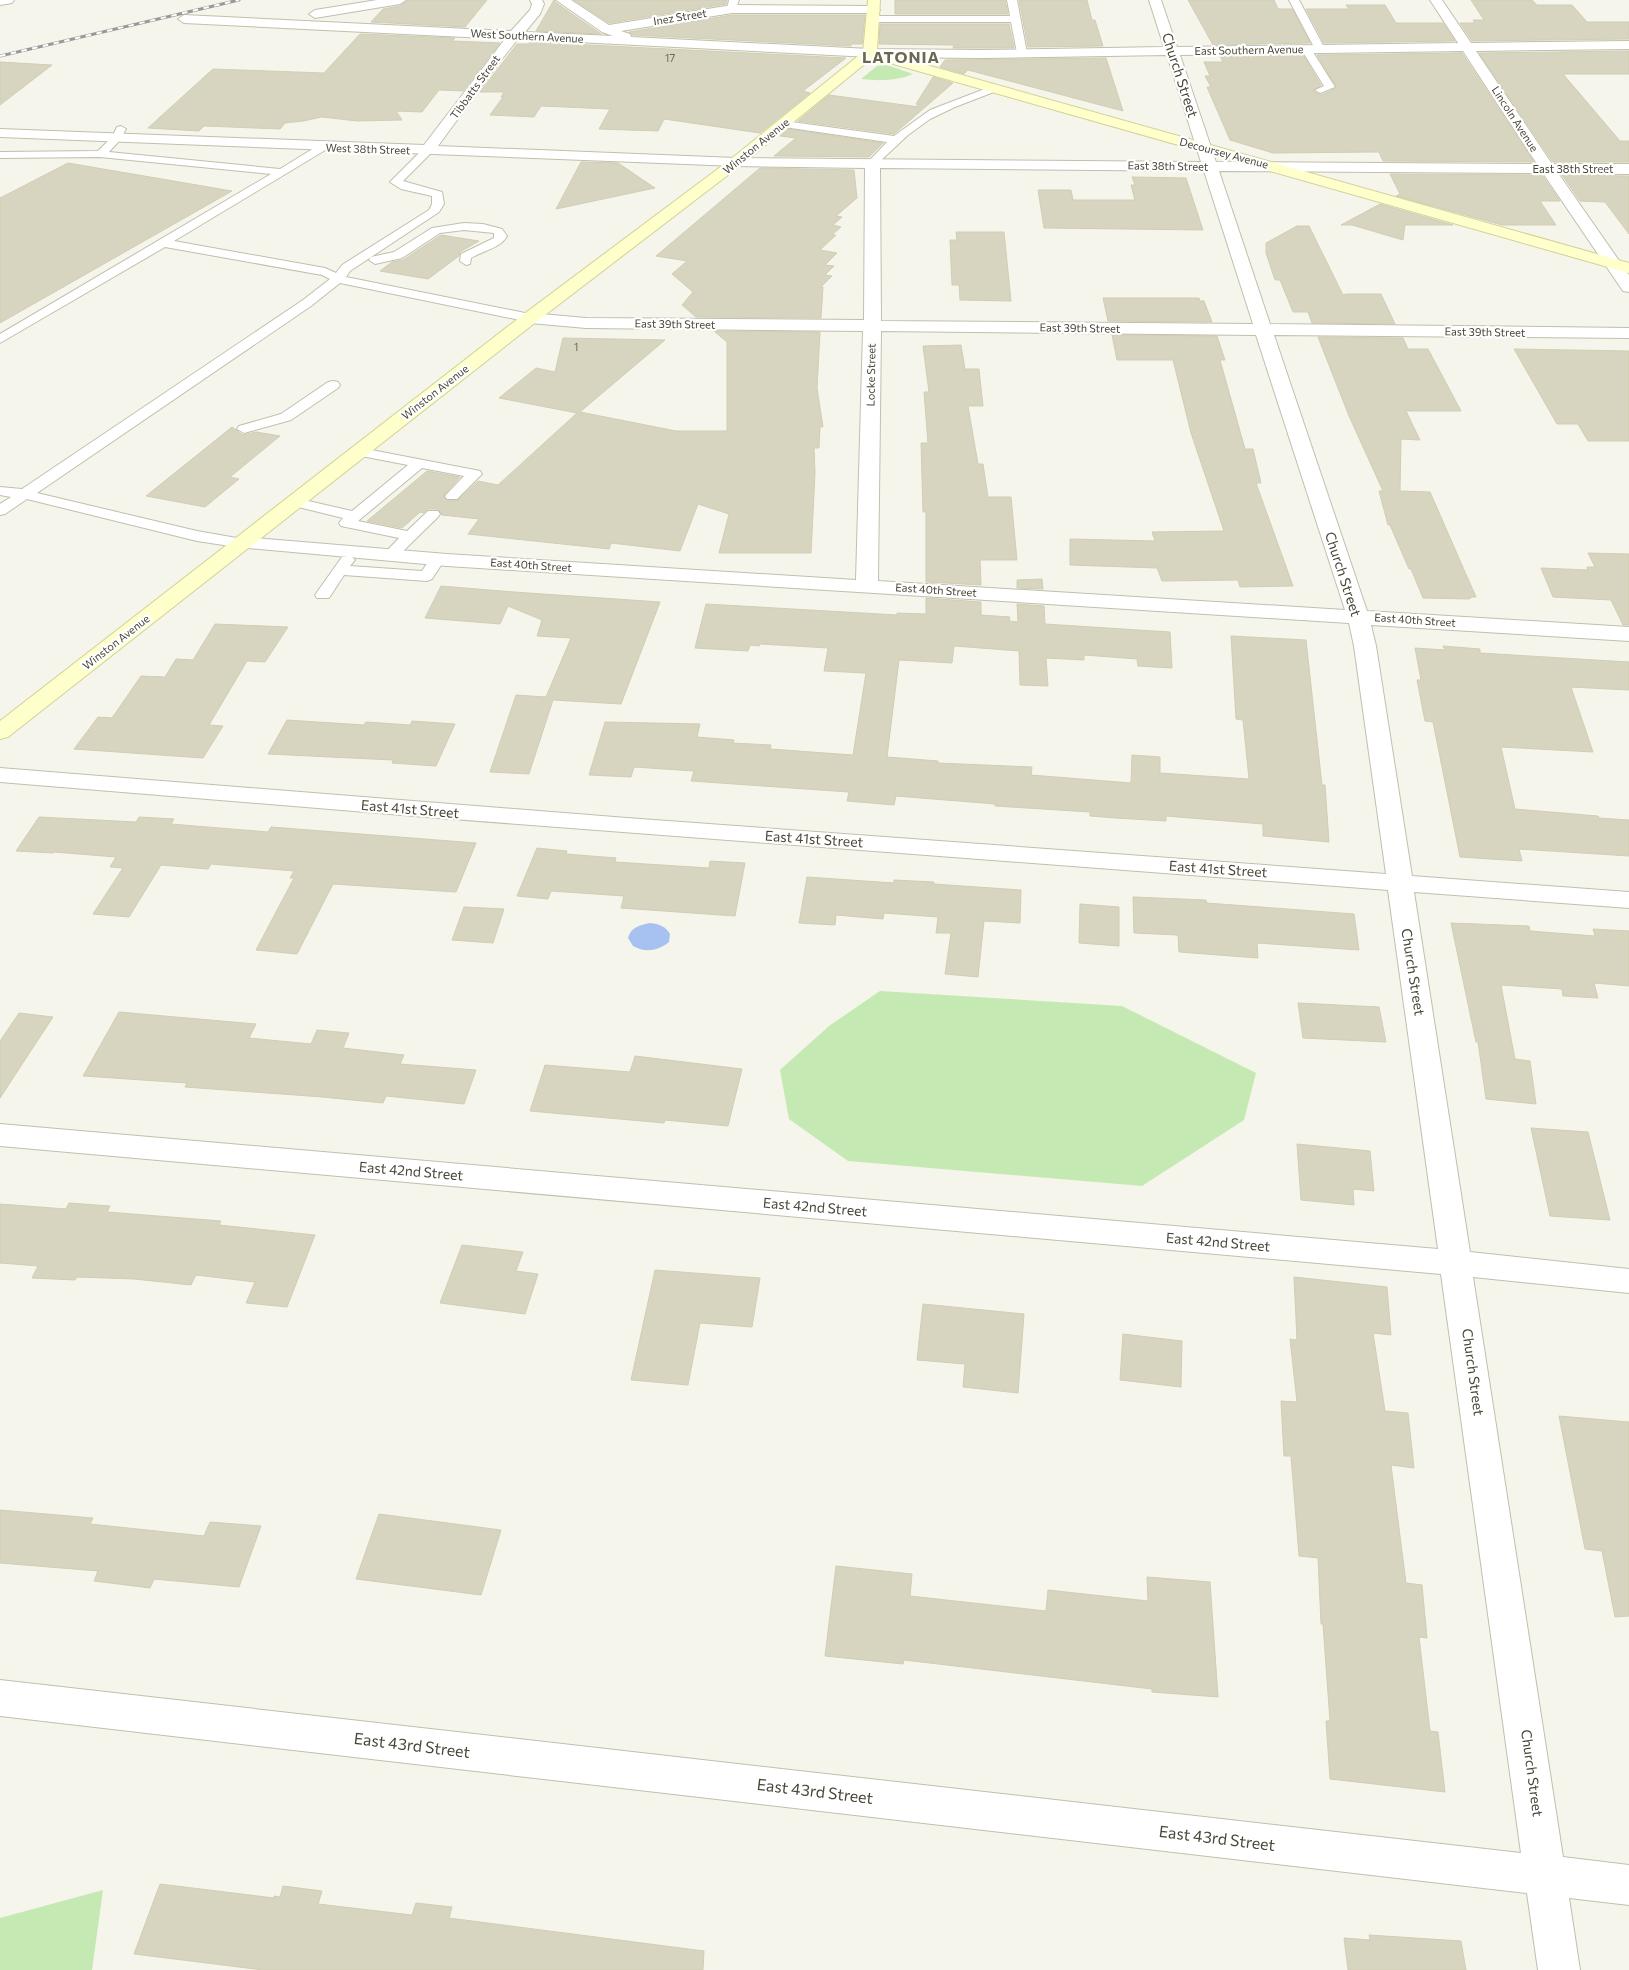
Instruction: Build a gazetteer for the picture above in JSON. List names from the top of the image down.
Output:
{
  "streets": {
    "main road": ["Winston Avenue", "Decoursey Avenue"],
    "street": [
      "Inez Street",
      "West Southern Avenue",
      "East Southern Avenue",
      "Church Street",
      "Tibbatts Street",
      "Lincoln Avenue",
      "West 38th Street",
      "East 38th Street",
      "East 39th Street",
      "Locke Street",
      "East 40th Street",
      "East 41st Street",
      "East 42nd Street",
      "East 43rd Street"
    ]
  },
  "crossings": [
    ["West Southern Avenue", "East Southern Avenue"],
    ["West Southern Avenue", "Tibbatts Street"],
    ["West Southern Avenue", "Winston Avenue"],
    ["West Southern Avenue", "Decoursey Avenue"],
    ["East Southern Avenue", "Church Street"],
    ["East Southern Avenue", "Lincoln Avenue"],
    ["East Southern Avenue", "Winston Avenue"],
    ["East Southern Avenue", "Decoursey Avenue"],
    ["Church Street", "Decoursey Avenue"],
    ["Church Street", "East 38th Street"],
    ["Church Street", "East 39th Street"],
    ["Church Street", "East 40th Street"],
    ["Church Street", "East 41st Street"],
    ["Church Street", "East 42nd Street"],
    ["Church Street", "East 43rd Street"],
    ["Tibbatts Street", "West 38th Street"],
    ["Lincoln Avenue", "Decoursey Avenue"],
    ["Lincoln Avenue", "East 38th Street"],
    ["Winston Avenue", "West 38th Street"],
    ["Winston Avenue", "Decoursey Avenue"],
    ["Winston Avenue", "East 38th Street"],
    ["Winston Avenue", "East 39th Street"],
    ["Winston Avenue", "East 40th Street"],
    ["West 38th Street", "East 38th Street"],
    ["Decoursey Avenue", "East 38th Street"],
    ["East 38th Street", "Locke Street"],
    ["East 39th Street", "Locke Street"],
    ["Locke Street", "East 40th Street"]
  ],
  "districts": ["LATONIA"],
  "house_numbers": ["17", "1"]
}
